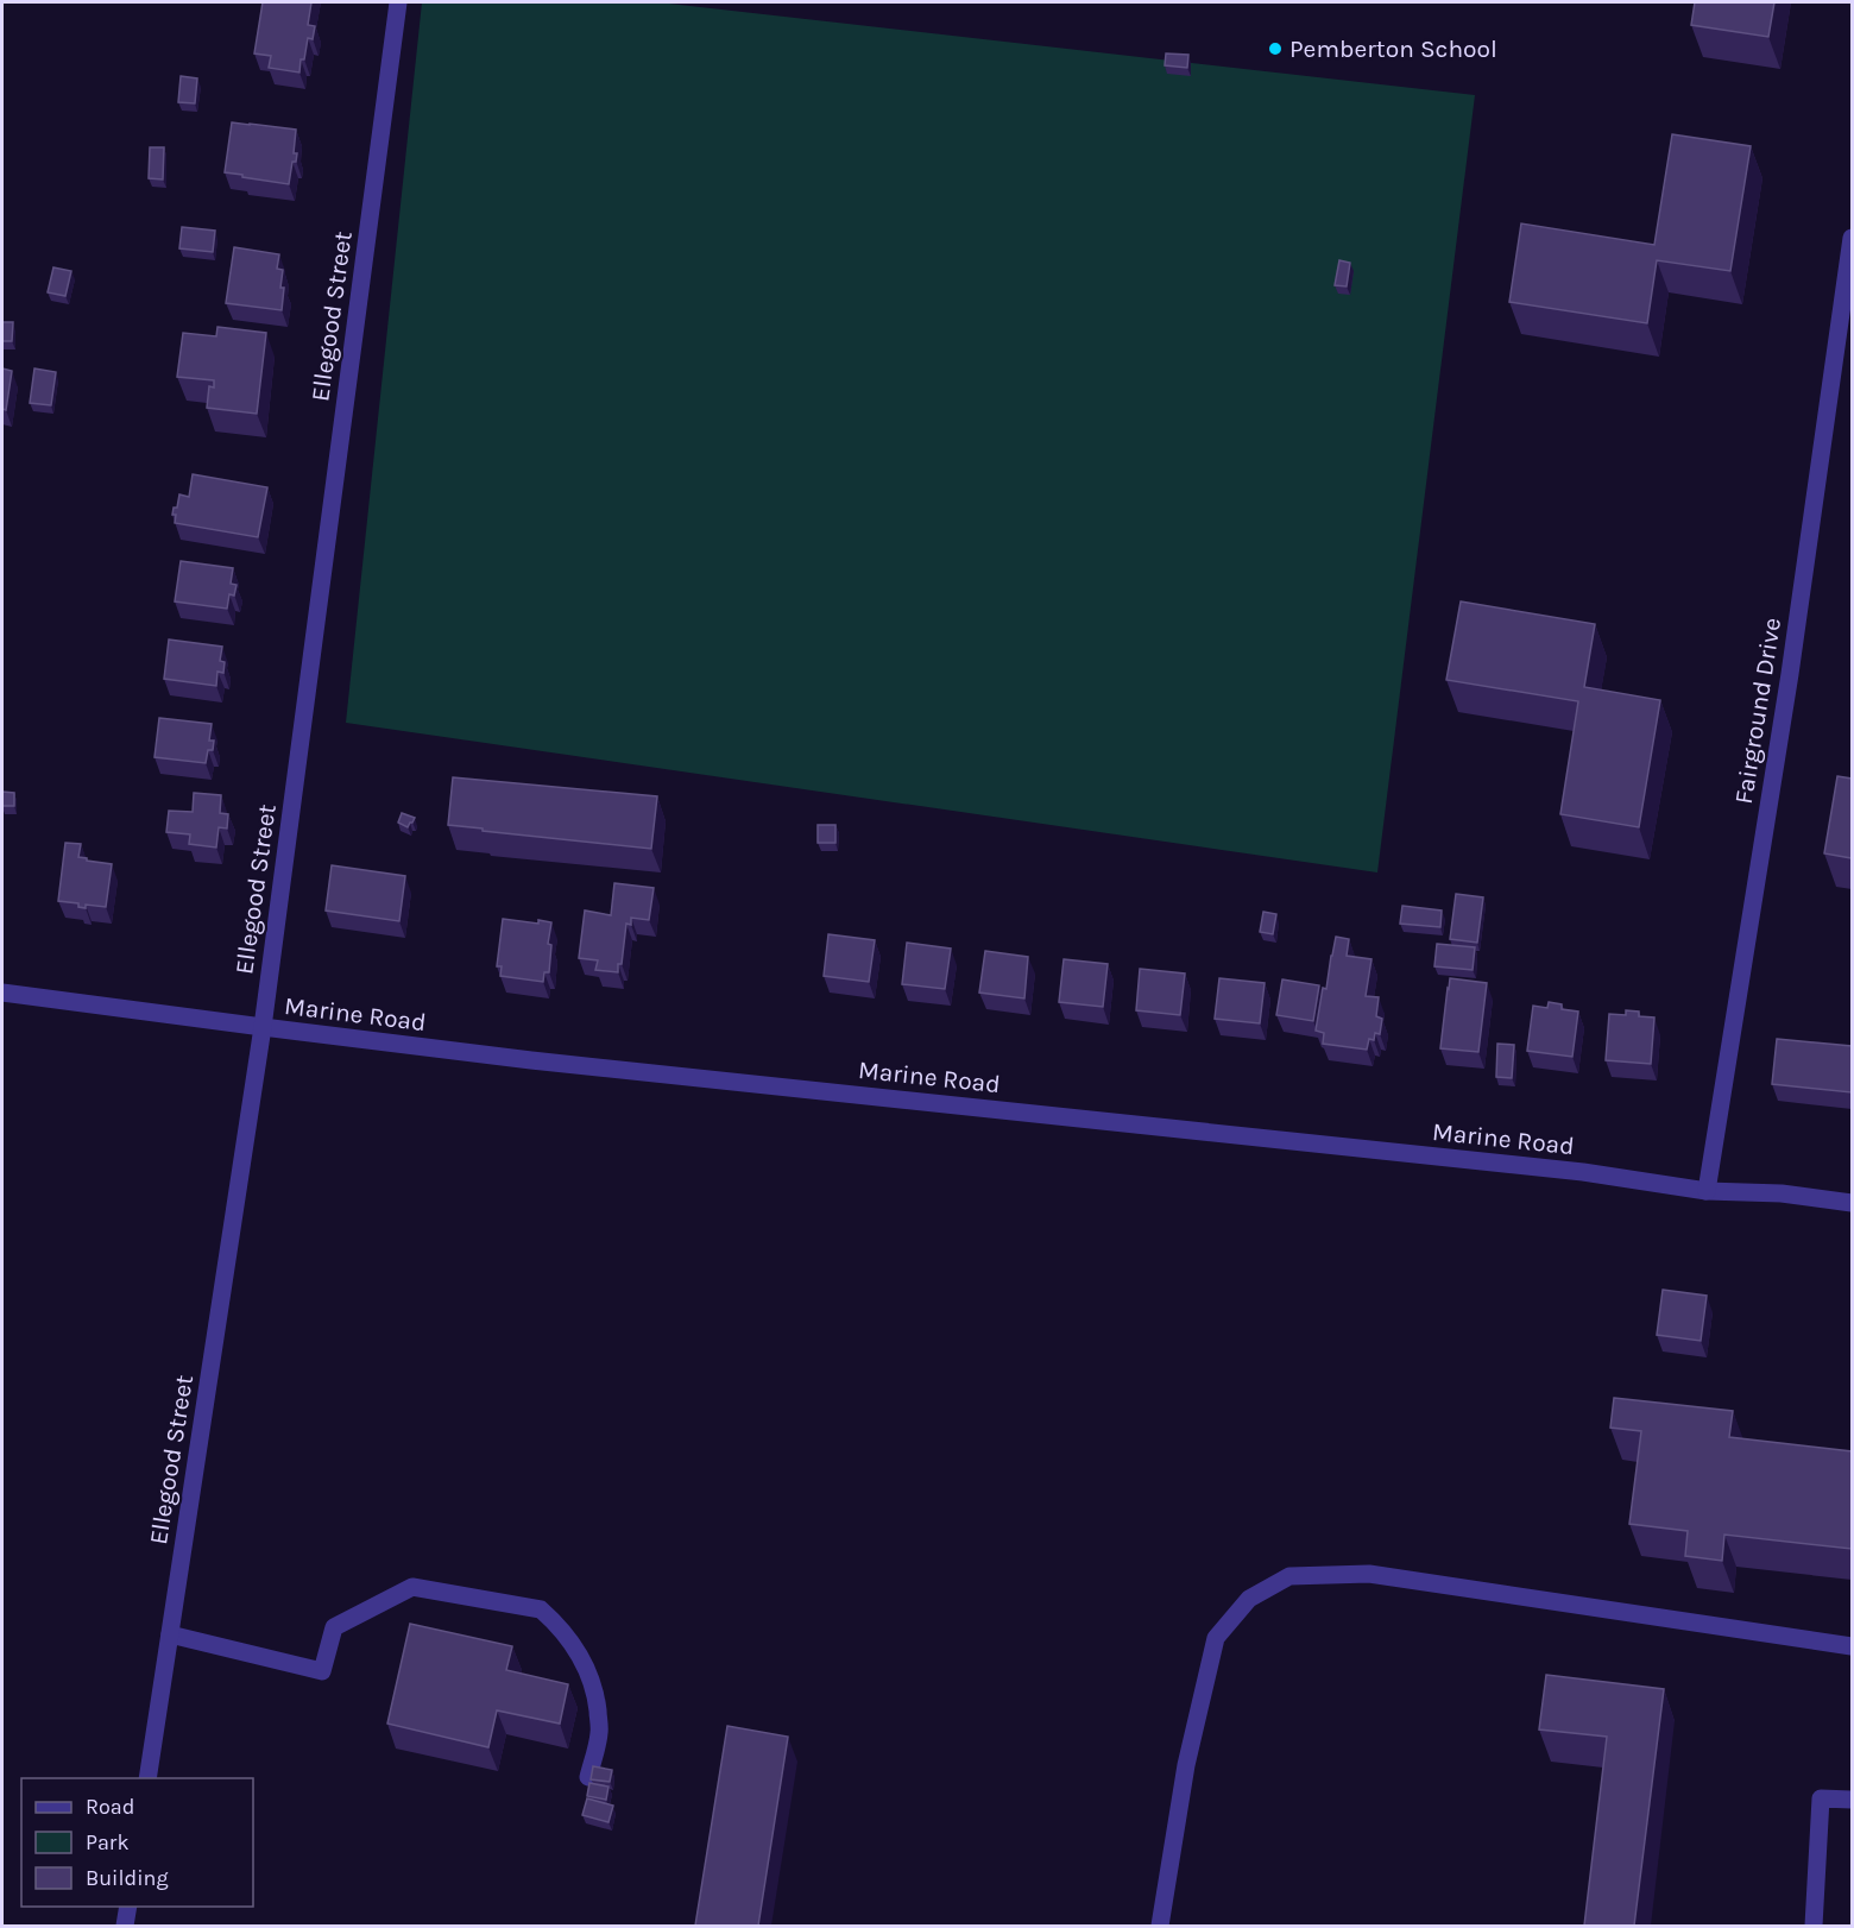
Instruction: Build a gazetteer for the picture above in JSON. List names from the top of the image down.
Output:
{
  "streets": {
    "street": ["Ellegood Street", "Fairground Drive", "Marine Road"]
  },
  "crossings": [
    ["Ellegood Street", "Marine Road"],
    ["Fairground Drive", "Marine Road"]
  ],
  "places": ["Pemberton School"],
  "legend": ["Road", "Park", "Building"]
}
